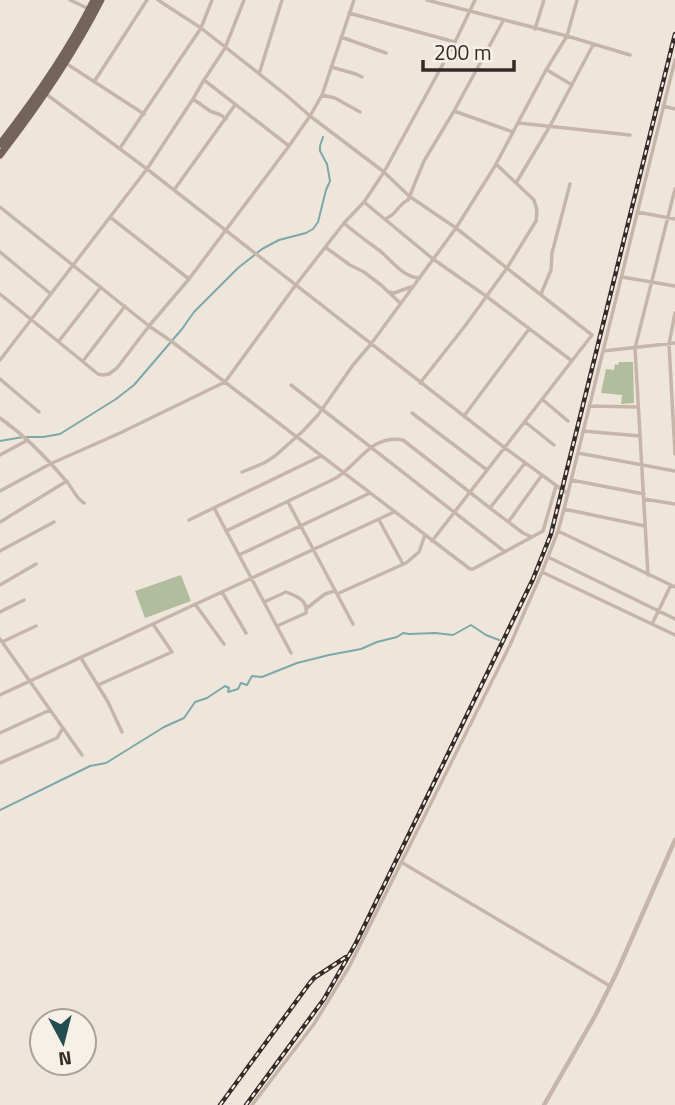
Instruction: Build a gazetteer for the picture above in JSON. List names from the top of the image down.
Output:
{
  "scale_bar": "200 m",
  "north": "bottom"
}
